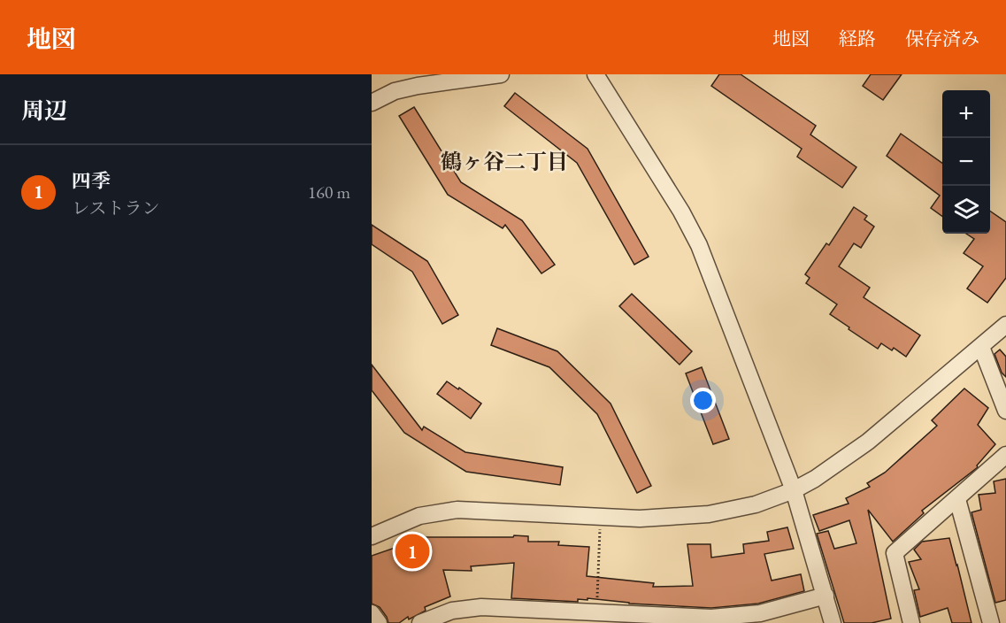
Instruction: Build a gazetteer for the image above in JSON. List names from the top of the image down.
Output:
{
  "districts": ["鶴ヶ谷二丁目"],
  "page": {
    "header": "地図",
    "nav": ["地図", "経路", "保存済み"],
    "heading": "周辺",
    "map_buttons": ["+", "−"],
    "list": [
      {
        "mark": "1",
        "name": "四季",
        "note": "レストラン",
        "value": "160 m"
      }
    ],
    "pins": "1"
  }
}
